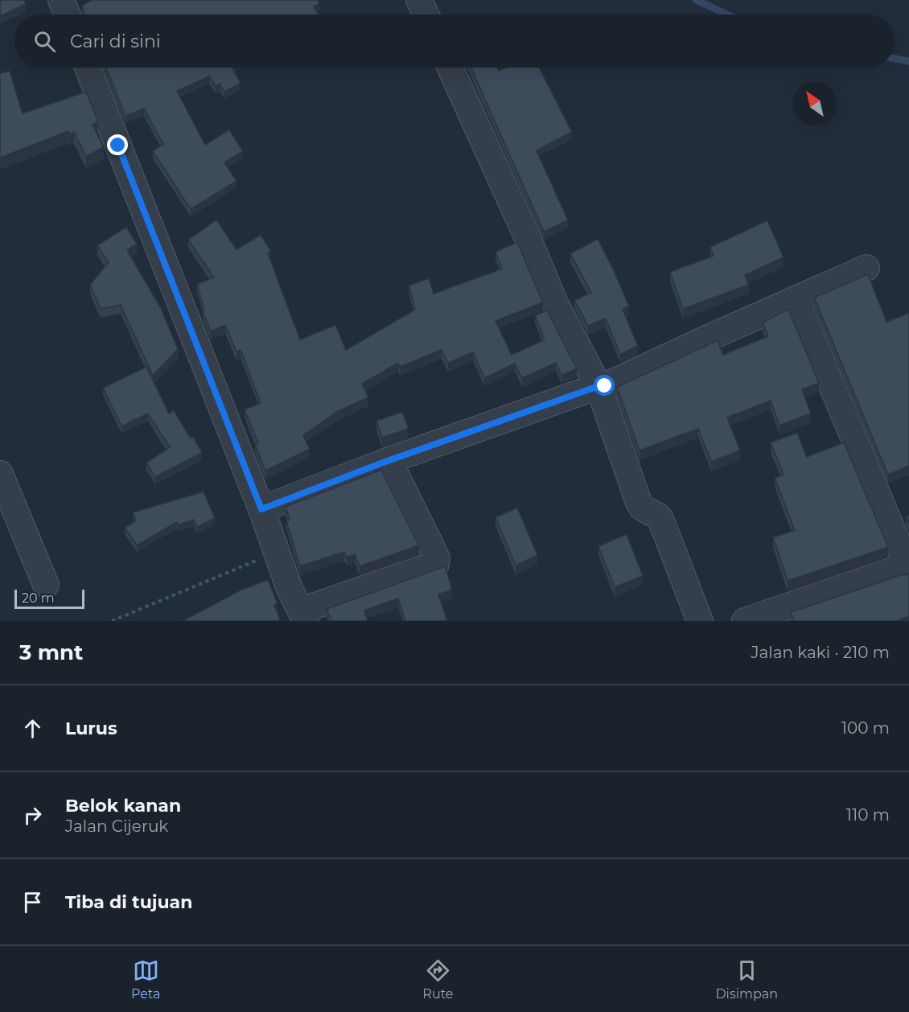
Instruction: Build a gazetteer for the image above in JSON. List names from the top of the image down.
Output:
{
  "scale_bar": "20 m",
  "north": "top left",
  "page": {
    "search": "Cari di sini",
    "scale": "20 m",
    "heading": ["3 mnt", "Jalan kaki · 210 m"],
    "list": [
      ["Lurus", "100 m"],
      ["Belok kanan", "Jalan Cijeruk", "110 m"],
      "Tiba di tujuan"
    ],
    "nav": ["Peta", "Rute", "Disimpan"]
  }
}
